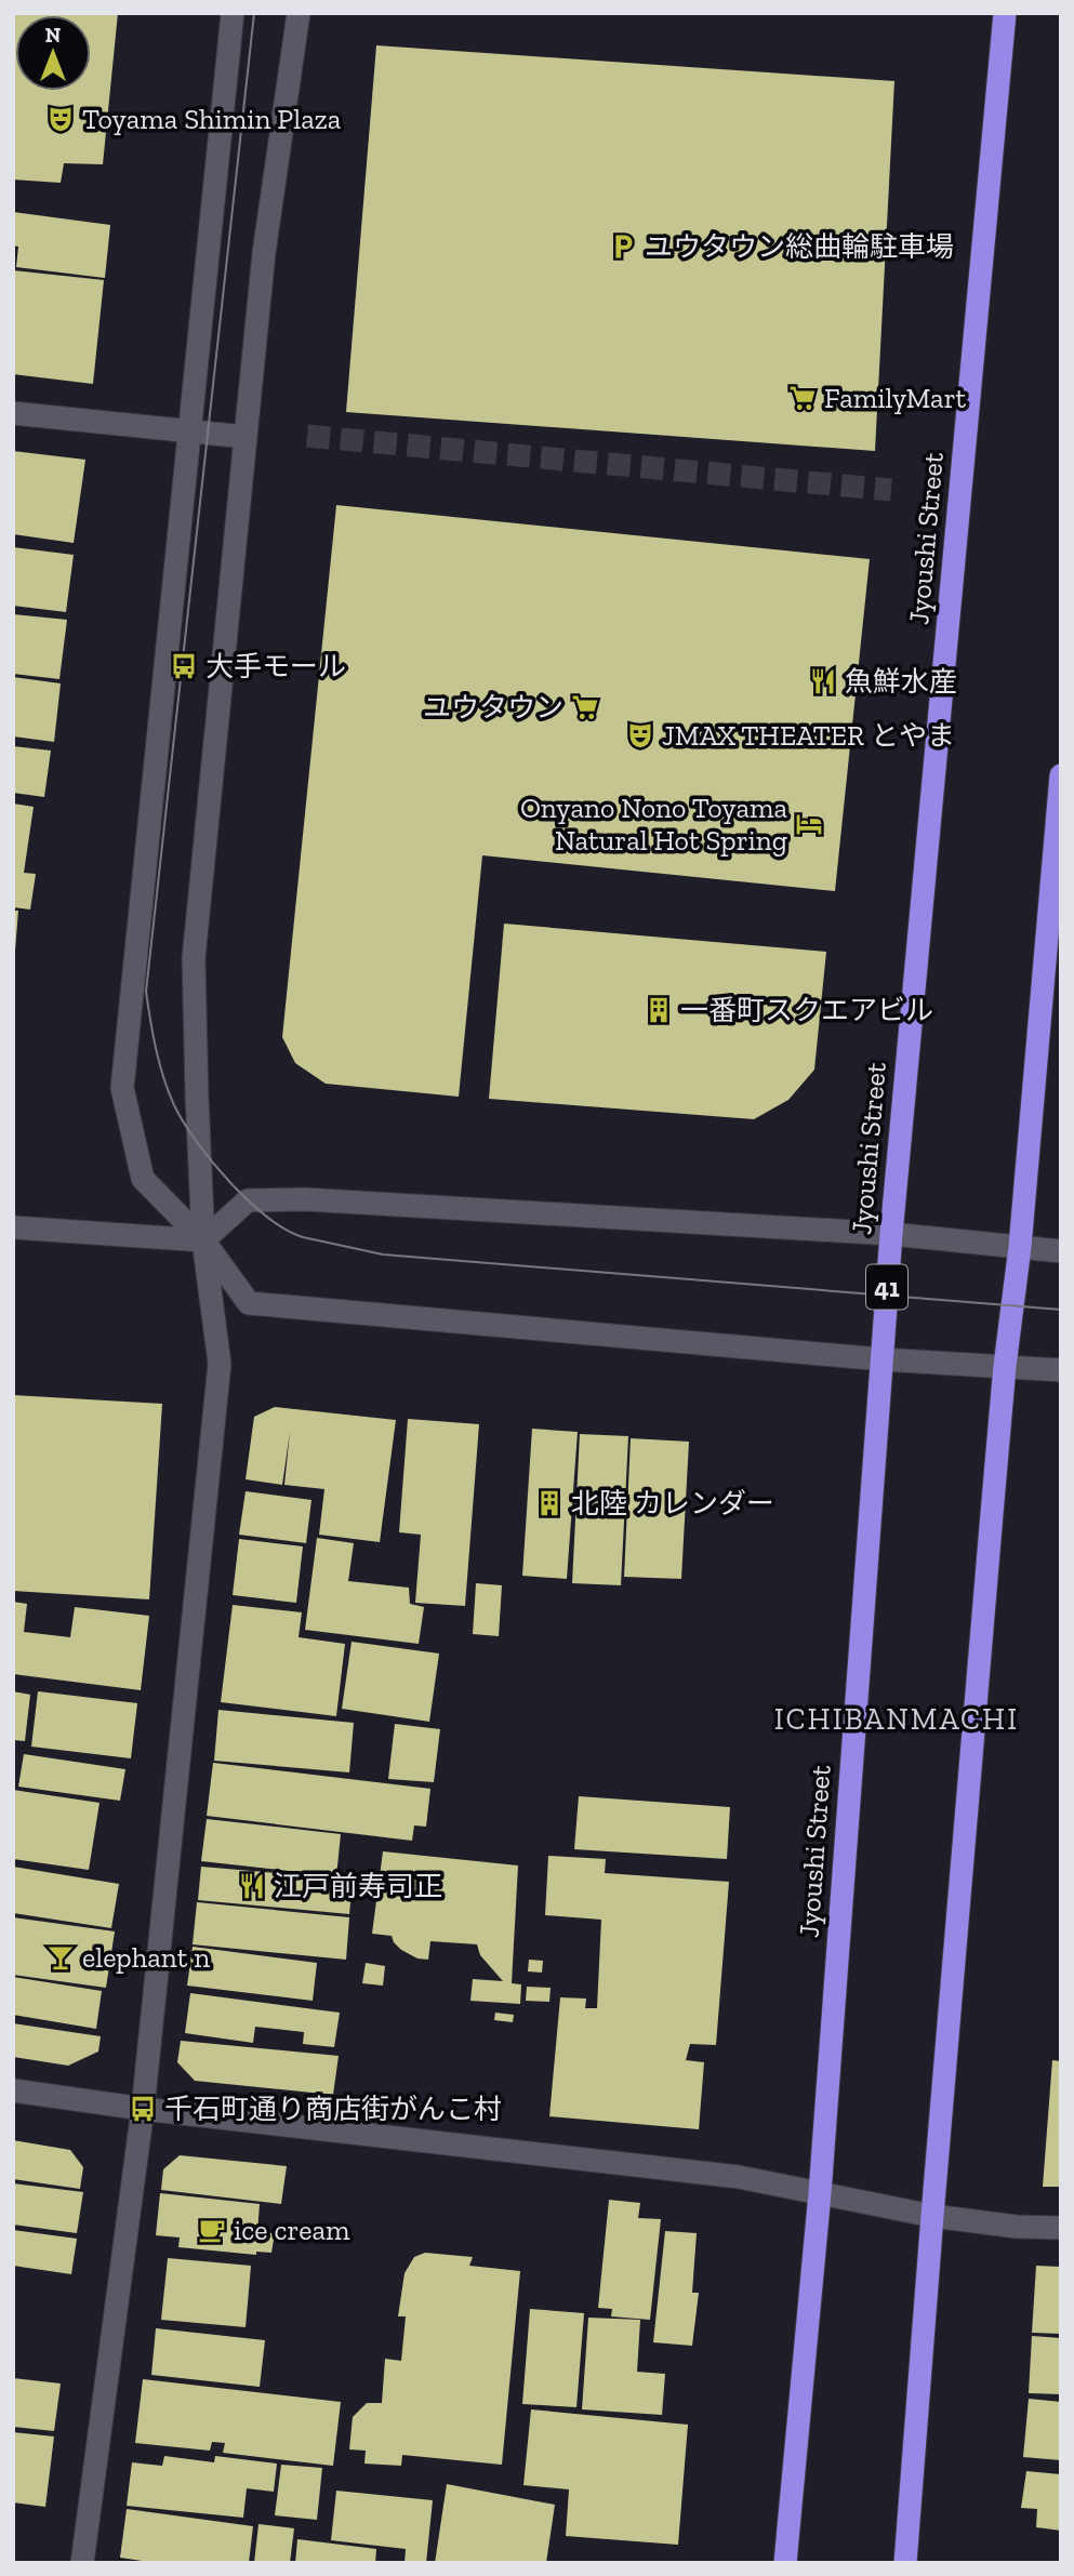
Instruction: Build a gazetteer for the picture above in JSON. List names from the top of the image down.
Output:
{
  "streets": {
    "highway": ["Jyoushi Street", "41"]
  },
  "districts": ["ICHIBANMACHI"],
  "places": {
    "theatre": ["Toyama Shimin Plaza", "JMAX THEATER とやま"],
    "parking": ["ユウタウン総曲輪駐車場"],
    "supermarket": ["FamilyMart", "ユウタウン"],
    "bus stop": ["大手モール", "千石町通り商店街がんこ村"],
    "restaurant": ["魚鮮水産", "江戸前寿司正"],
    "hotel": ["Onyano Nono Toyama Natural Hot Spring"],
    "building": ["一番町スクエアビル", "北陸 カレンダー"],
    "bar": ["elephant n"],
    "cafe": ["ice cream"]
  },
  "north": "top"
}
